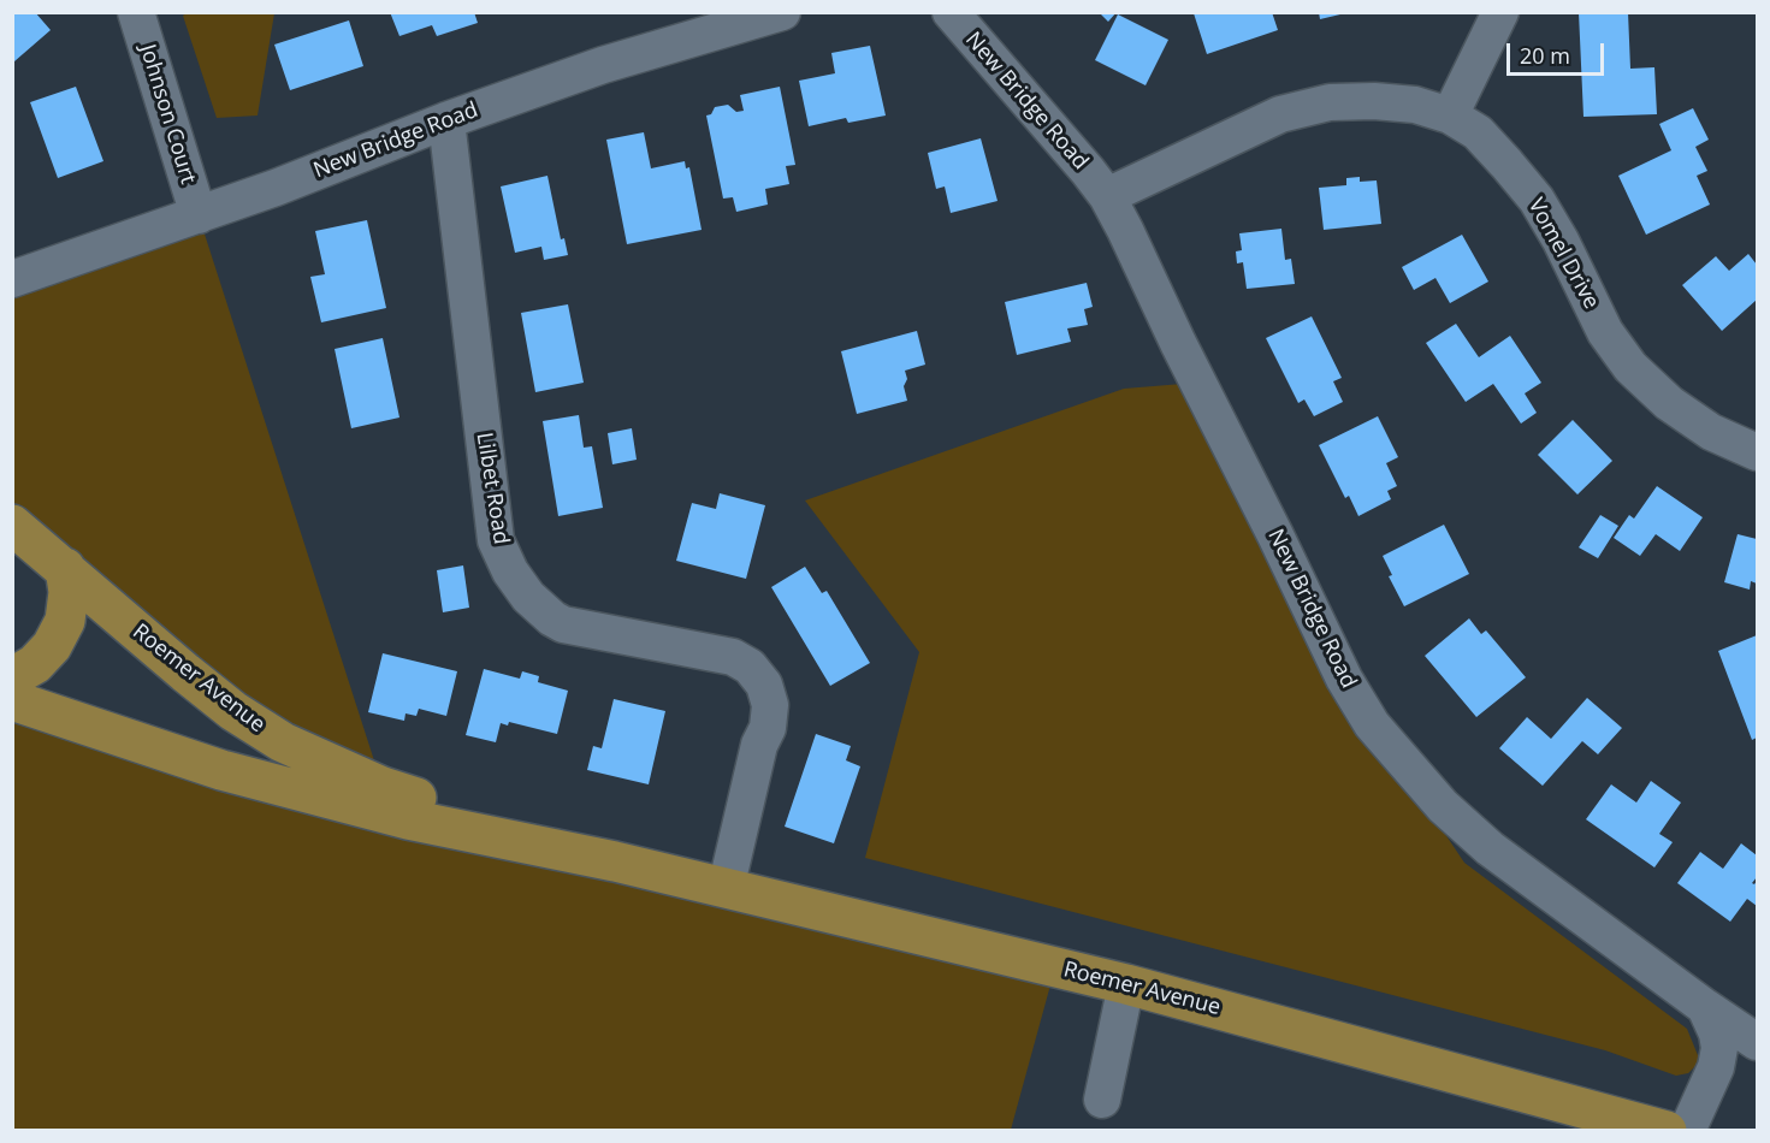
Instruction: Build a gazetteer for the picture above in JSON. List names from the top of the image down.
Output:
{
  "streets": {
    "main road": ["Roemer Avenue"],
    "street": [
      "New Bridge Road",
      "Johnson Court",
      "Vomel Drive",
      "Lilbet Road"
    ]
  },
  "crossings": [
    ["New Bridge Road", "Johnson Court"],
    ["New Bridge Road", "Vomel Drive"],
    ["New Bridge Road", "Lilbet Road"],
    ["Lilbet Road", "Roemer Avenue"]
  ],
  "scale_bar": "20 m"
}
